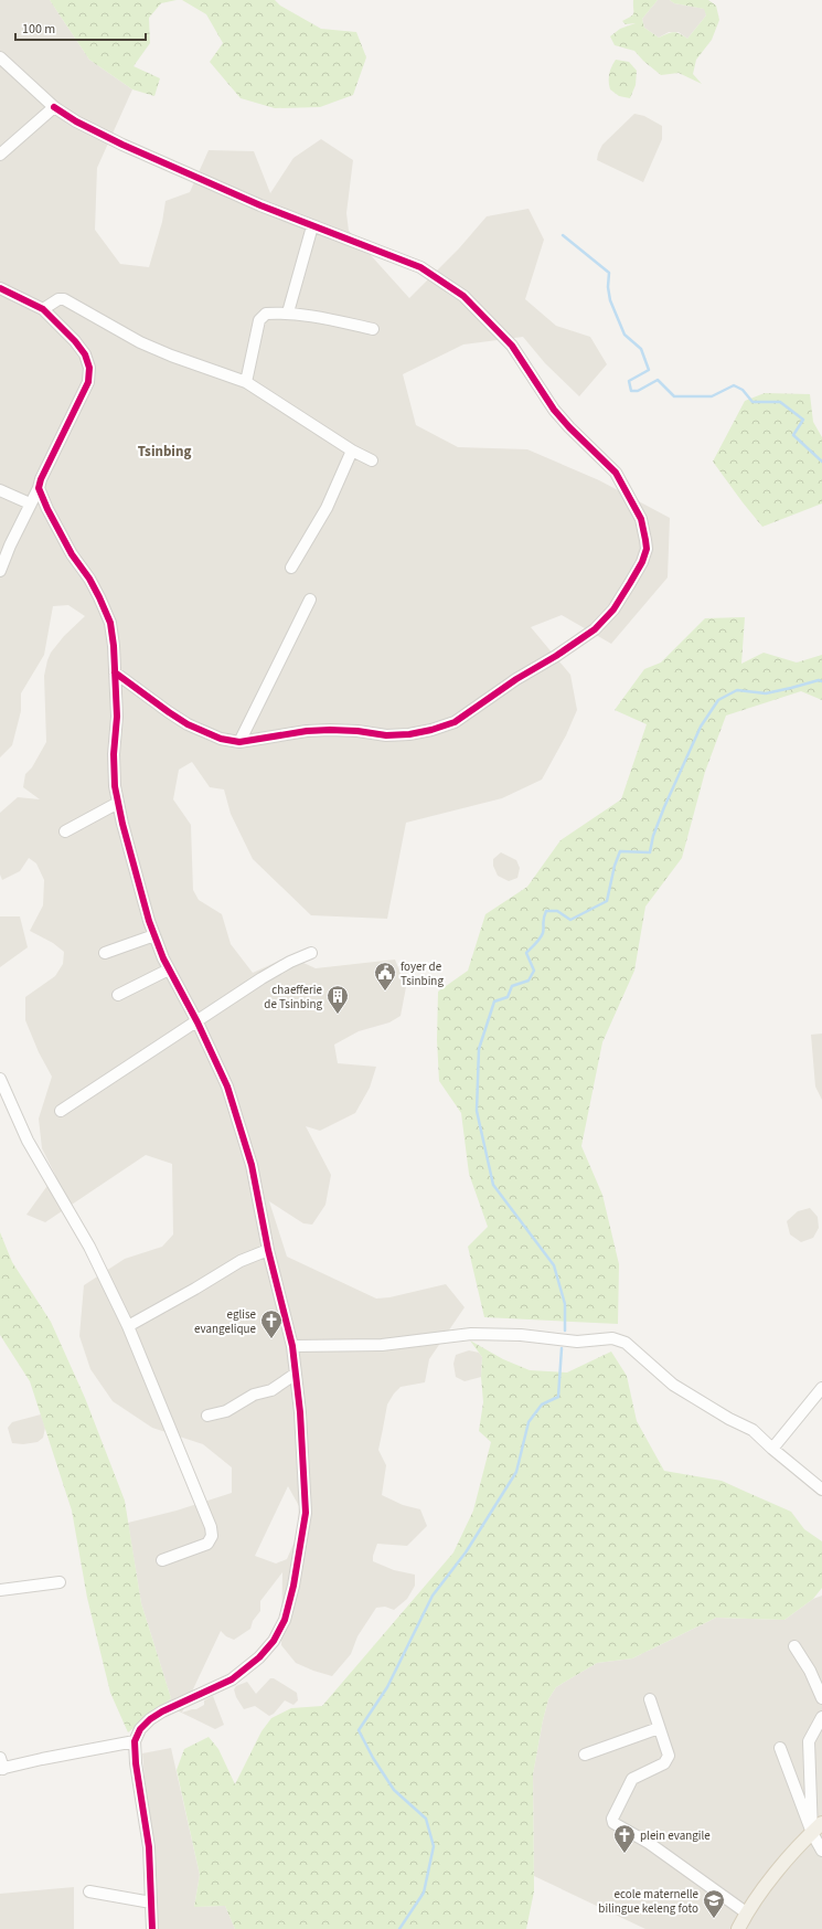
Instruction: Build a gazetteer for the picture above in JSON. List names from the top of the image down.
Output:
{
  "districts": ["Tsinbing"],
  "places": {
    "public building": ["foyer de Tsinbing"],
    "building": ["chaefferie de Tsinbing"],
    "church": ["eglise evangelique", "plein evangile"],
    "school or university": ["ecole maternelle bilingue keleng foto"]
  },
  "scale_bar": "100 m"
}
